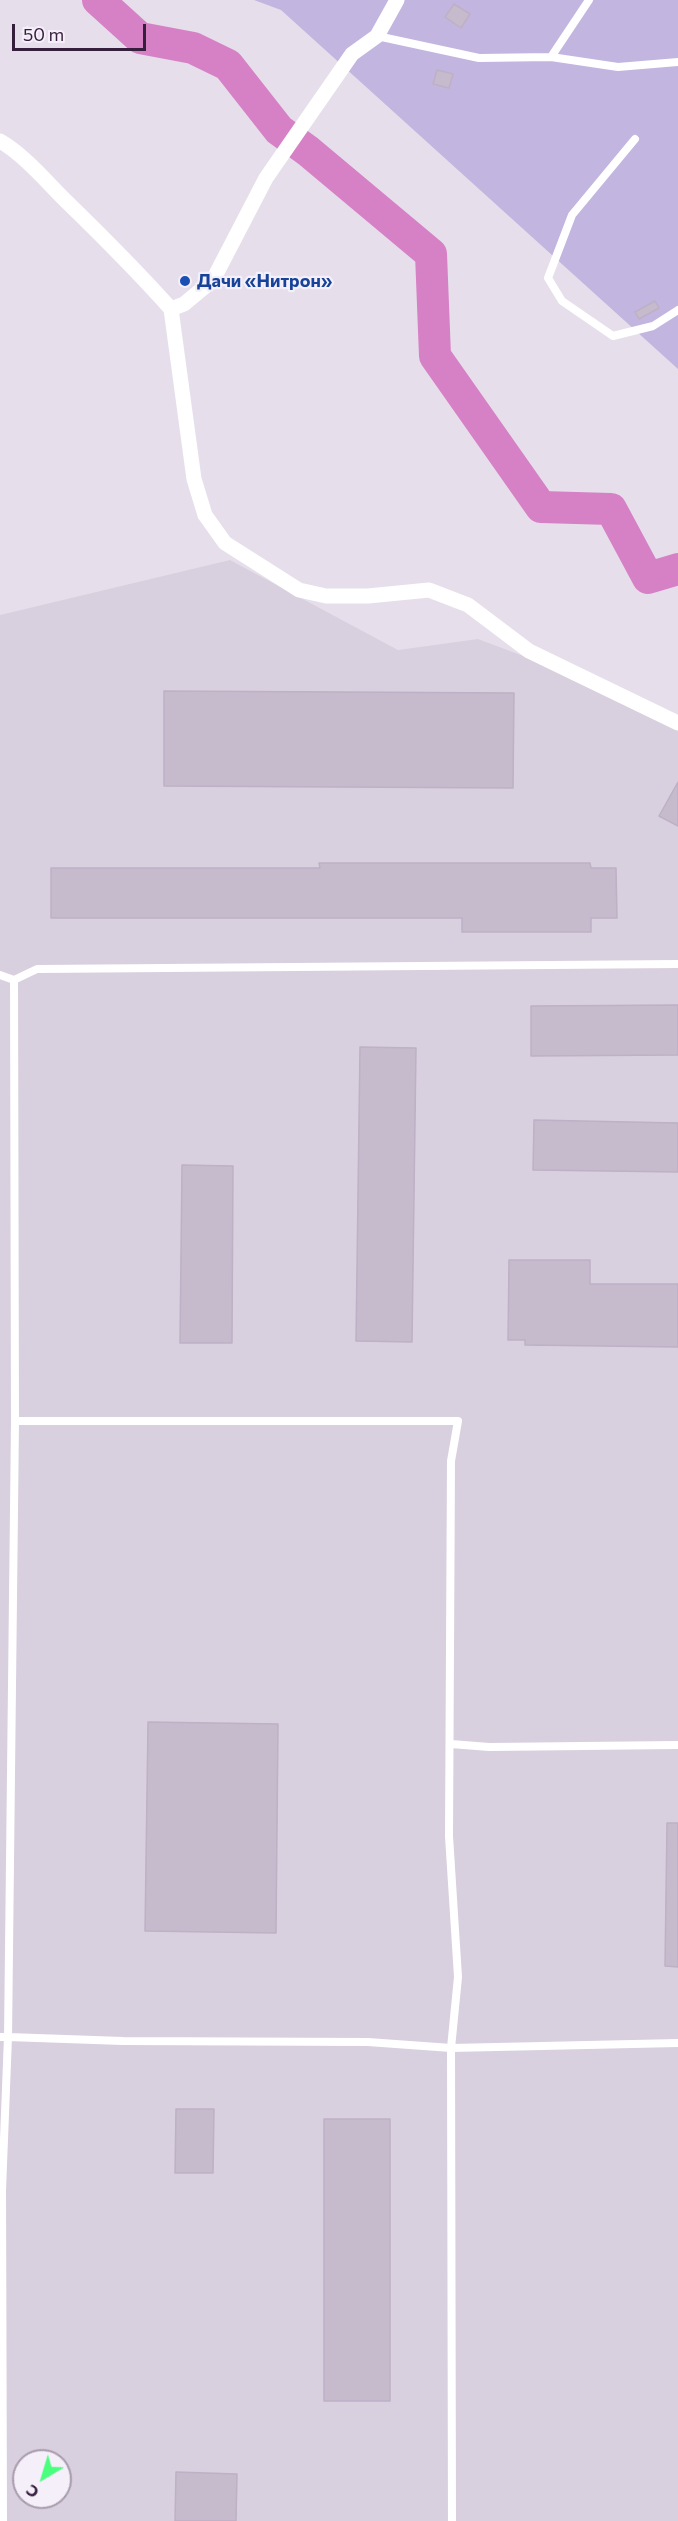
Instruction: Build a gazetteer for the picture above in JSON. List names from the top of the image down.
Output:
{
  "places": ["Дачи «Нитрон»"],
  "scale_bar": "50 m",
  "north": "bottom left"
}
